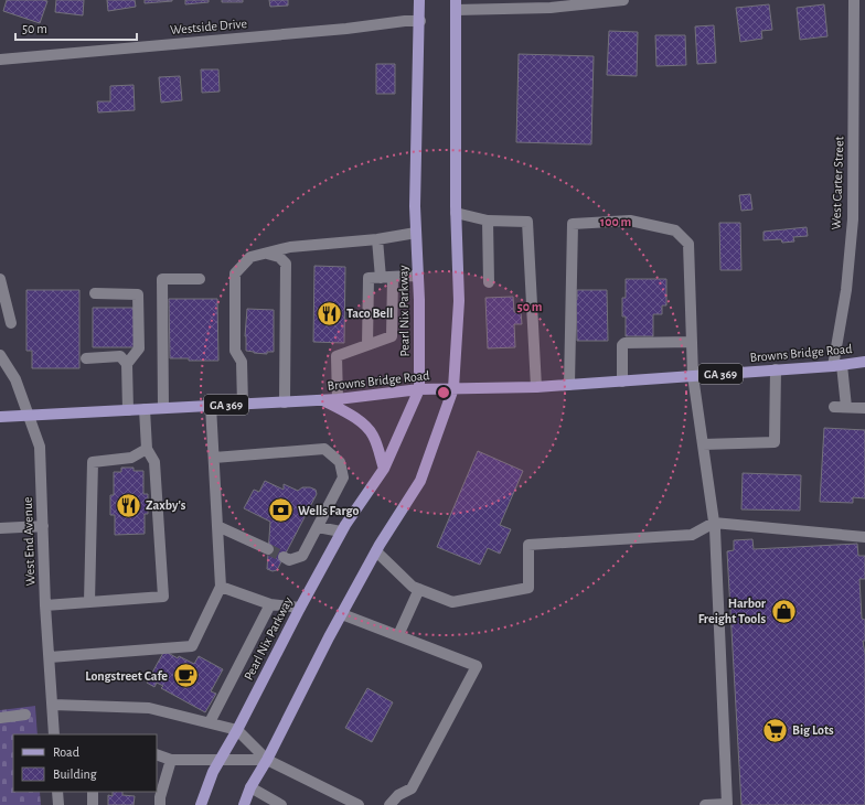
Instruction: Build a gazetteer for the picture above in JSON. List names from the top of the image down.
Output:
{
  "streets": {
    "main road": ["Pearl Nix Parkway", "Browns Bridge Road", "GA 369"],
    "street": ["Westside Drive", "West Carter Street", "West End Avenue"]
  },
  "crossings": [
    ["Westside Drive", "Pearl Nix Parkway"],
    ["West Carter Street", "Browns Bridge Road"],
    ["Pearl Nix Parkway", "Browns Bridge Road"],
    ["Browns Bridge Road", "West End Avenue"]
  ],
  "places": {
    "restaurant": ["Taco Bell", "Zaxby's"],
    "bank": ["Wells Fargo"],
    "shop": ["Harbor Freight Tools"],
    "cafe": ["Longstreet Cafe"],
    "supermarket": ["Big Lots"]
  },
  "legend": ["Road", "Building"],
  "scale_bar": "50 m",
  "rings": ["100 m", "50 m"]
}
